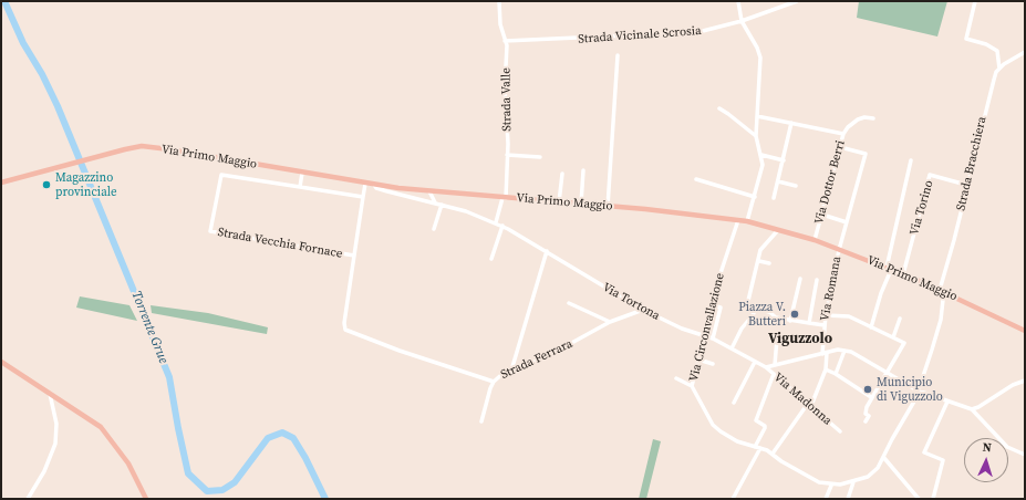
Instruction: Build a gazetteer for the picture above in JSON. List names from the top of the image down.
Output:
{
  "streets": {
    "main road": ["Via Primo Maggio"],
    "street": [
      "Strada Vicinale Scrosia",
      "Strada Valle",
      "Strada Bracchiera",
      "Via Dottor Berri",
      "Via Torino",
      "Strada Vecchia Fornace",
      "Via Romana",
      "Via Tortona",
      "Via Circonvallazione",
      "Strada Ferrara",
      "Via Madonna"
    ]
  },
  "crossings": [
    ["Strada Vicinale Scrosia", "Strada Valle"],
    ["Strada Valle", "Via Primo Maggio"],
    ["Strada Valle", "Via Tortona"],
    ["Via Primo Maggio", "Strada Bracchiera"],
    ["Via Primo Maggio", "Via Dottor Berri"],
    ["Via Primo Maggio", "Via Torino"],
    ["Via Primo Maggio", "Via Romana"],
    ["Via Primo Maggio", "Via Tortona"],
    ["Via Primo Maggio", "Via Circonvallazione"],
    ["Strada Bracchiera", "Via Torino"],
    ["Strada Bracchiera", "Via Circonvallazione"],
    ["Via Dottor Berri", "Via Romana"],
    ["Strada Vecchia Fornace", "Strada Ferrara"],
    ["Via Tortona", "Via Circonvallazione"],
    ["Via Tortona", "Strada Ferrara"],
    ["Via Tortona", "Via Madonna"]
  ],
  "districts": ["Viguzzolo"],
  "water": ["Torrente Grue"],
  "places": ["Magazzino provinciale", "Piazza V. Butteri", "Municipio di Viguzzolo"],
  "north": "top"
}
